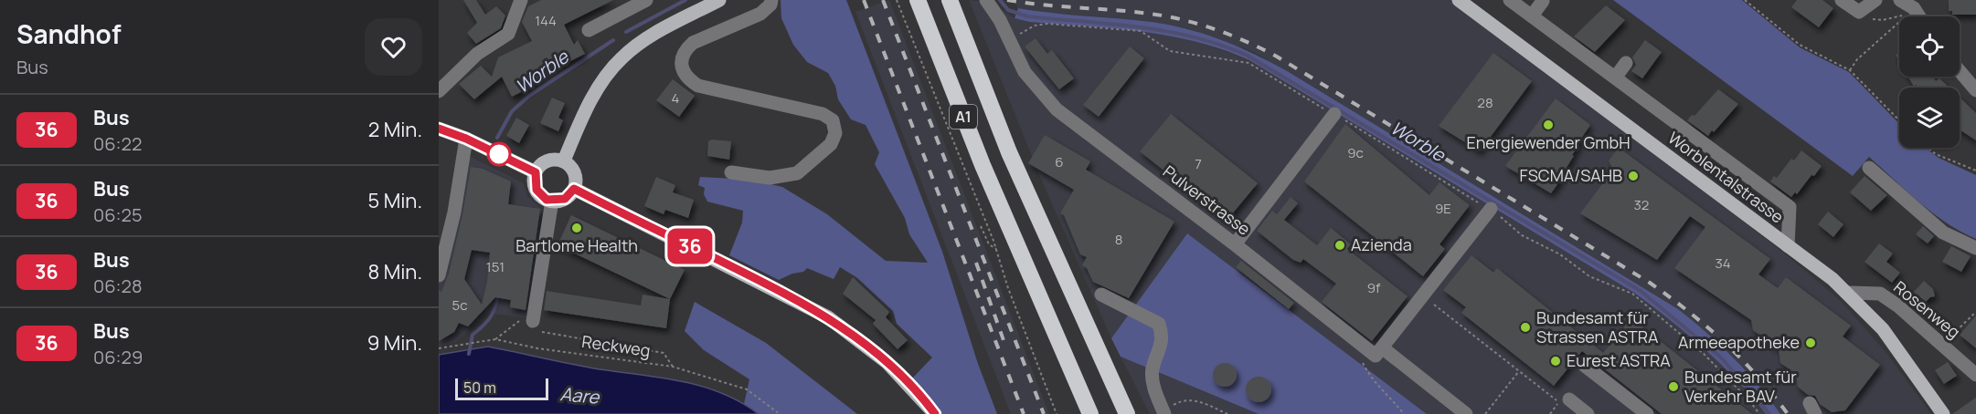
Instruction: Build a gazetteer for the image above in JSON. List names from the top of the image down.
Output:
{
  "streets": {
    "highway": ["A1"],
    "main road": ["Worblentalstrasse"],
    "street": ["Pulverstrasse", "Rosenweg"],
    "path": ["Reckweg"]
  },
  "crossings": [
    ["Worblentalstrasse", "Rosenweg"]
  ],
  "water": ["Worble", "Aare"],
  "places": [
    "Energiewender GmbH",
    "FSCMA/SAHB",
    "Bartlome Health",
    "Azienda",
    "Bundesamt für Strassen ASTRA",
    "Armeeapotheke",
    "Eurest ASTRA",
    "Bundesamt für Verkehr BAV"
  ],
  "lines": ["bus line 36"],
  "house_numbers": [
    "144",
    "4",
    "28",
    "9c",
    "6",
    "7",
    "32",
    "9E",
    "8",
    "34",
    "151",
    "9f",
    "5c"
  ],
  "scale_bar": "50 m",
  "page": {
    "heading": ["Sandhof", "Bus"],
    "on_map": "36",
    "list": [
      {
        "mark": "36",
        "name": "Bus",
        "note": "06:22",
        "value": "2 Min."
      },
      {
        "mark": "36",
        "name": "Bus",
        "note": "06:25",
        "value": "5 Min."
      },
      {
        "mark": "36",
        "name": "Bus",
        "note": "06:28",
        "value": "8 Min."
      },
      {
        "mark": "36",
        "name": "Bus",
        "note": "06:29",
        "value": "9 Min."
      }
    ],
    "scale": "50 m"
  }
}
